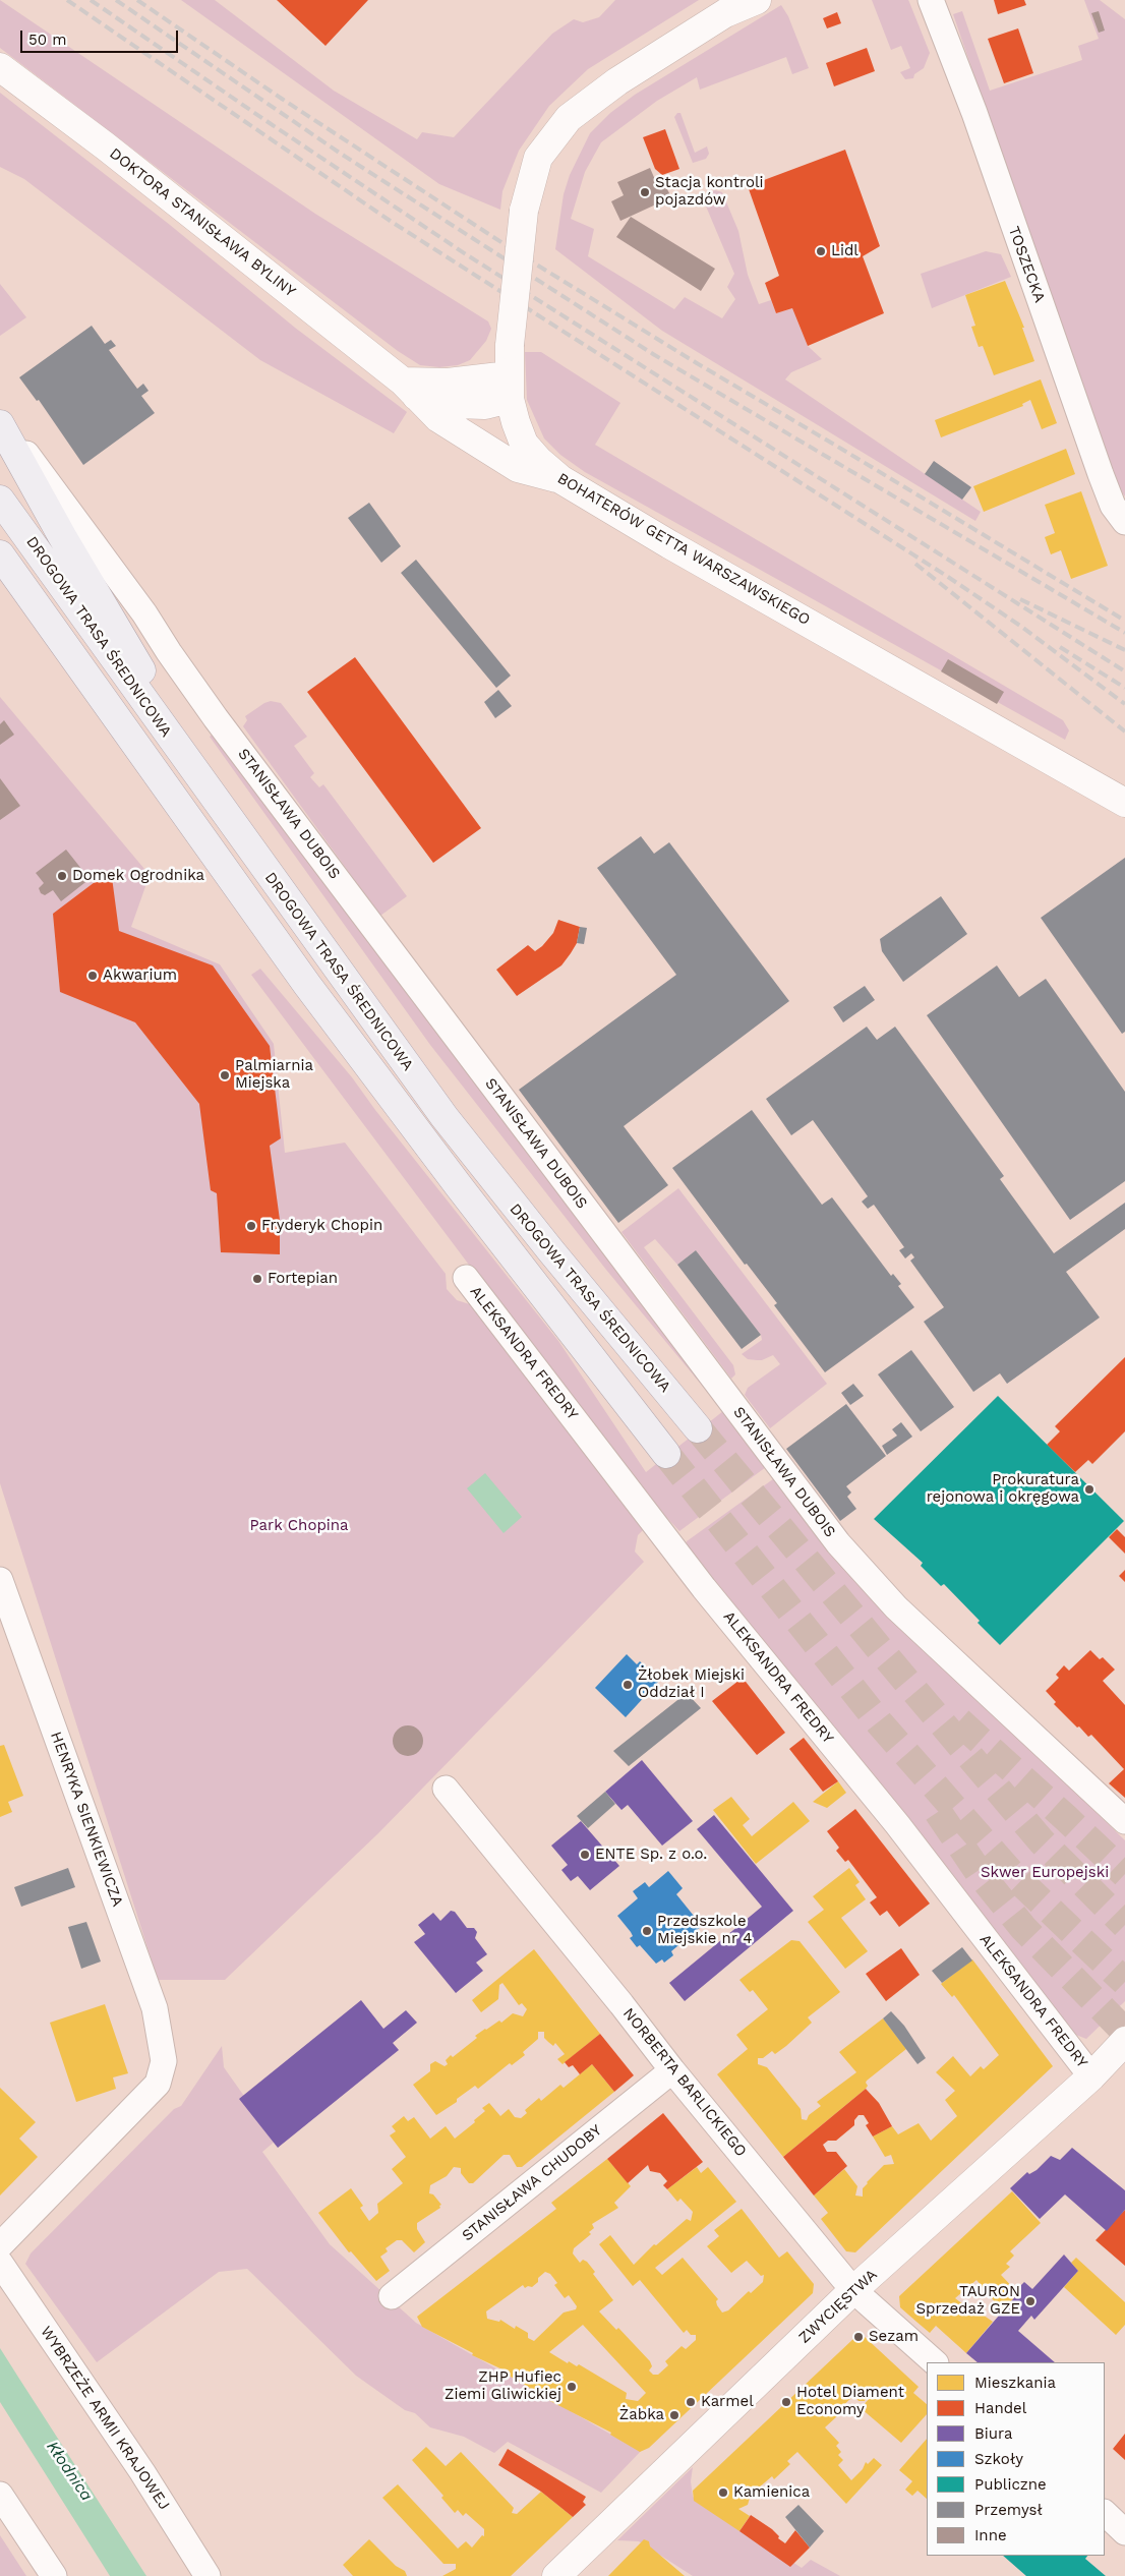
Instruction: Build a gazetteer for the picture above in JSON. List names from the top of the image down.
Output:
{
  "streets": {
    "main road": [
      "DOKTORA STANISŁAWA BYLINY",
      "BOHATERÓW GETTA WARSZAWSKIEGO",
      "DROGOWA TRASA ŚREDNICOWA",
      "ZWYCIĘSTWA"
    ],
    "street": [
      "TOSZECKA",
      "STANISŁAWA DUBOIS",
      "ALEKSANDRA FREDRY",
      "HENRYKA SIENKIEWICZA",
      "NORBERTA BARLICKIEGO",
      "STANISŁAWA CHUDOBY",
      "WYBRZEŻE ARMII KRAJOWEJ"
    ]
  },
  "crossings": [
    ["DOKTORA STANISŁAWA BYLINY", "BOHATERÓW GETTA WARSZAWSKIEGO"],
    ["ALEKSANDRA FREDRY", "ZWYCIĘSTWA"],
    ["NORBERTA BARLICKIEGO", "STANISŁAWA CHUDOBY"],
    ["NORBERTA BARLICKIEGO", "ZWYCIĘSTWA"]
  ],
  "water": ["Kłodnica"],
  "parks": ["Park Chopina", "Skwer Europejski"],
  "places": [
    "Stacja kontroli pojazdów",
    "Lidl",
    "Domek Ogrodnika",
    "Akwarium",
    "Palmiarnia Miejska",
    "Fryderyk Chopin",
    "Fortepian",
    "Prokuratura rejonowa i okręgowa",
    "Żłobek Miejski Oddział I",
    "ENTE Sp. z o.o.",
    "Przedszkole Miejskie nr 4",
    "TAURON Sprzedaż GZE",
    "Sezam",
    "ZHP Hufiec Ziemi Gliwickiej",
    "Karmel",
    "Hotel Diament Economy",
    "Żabka",
    "Kamienica"
  ],
  "legend": [
    "Mieszkania",
    "Handel",
    "Biura",
    "Szkoły",
    "Publiczne",
    "Przemysł",
    "Inne"
  ],
  "scale_bar": "50 m"
}
